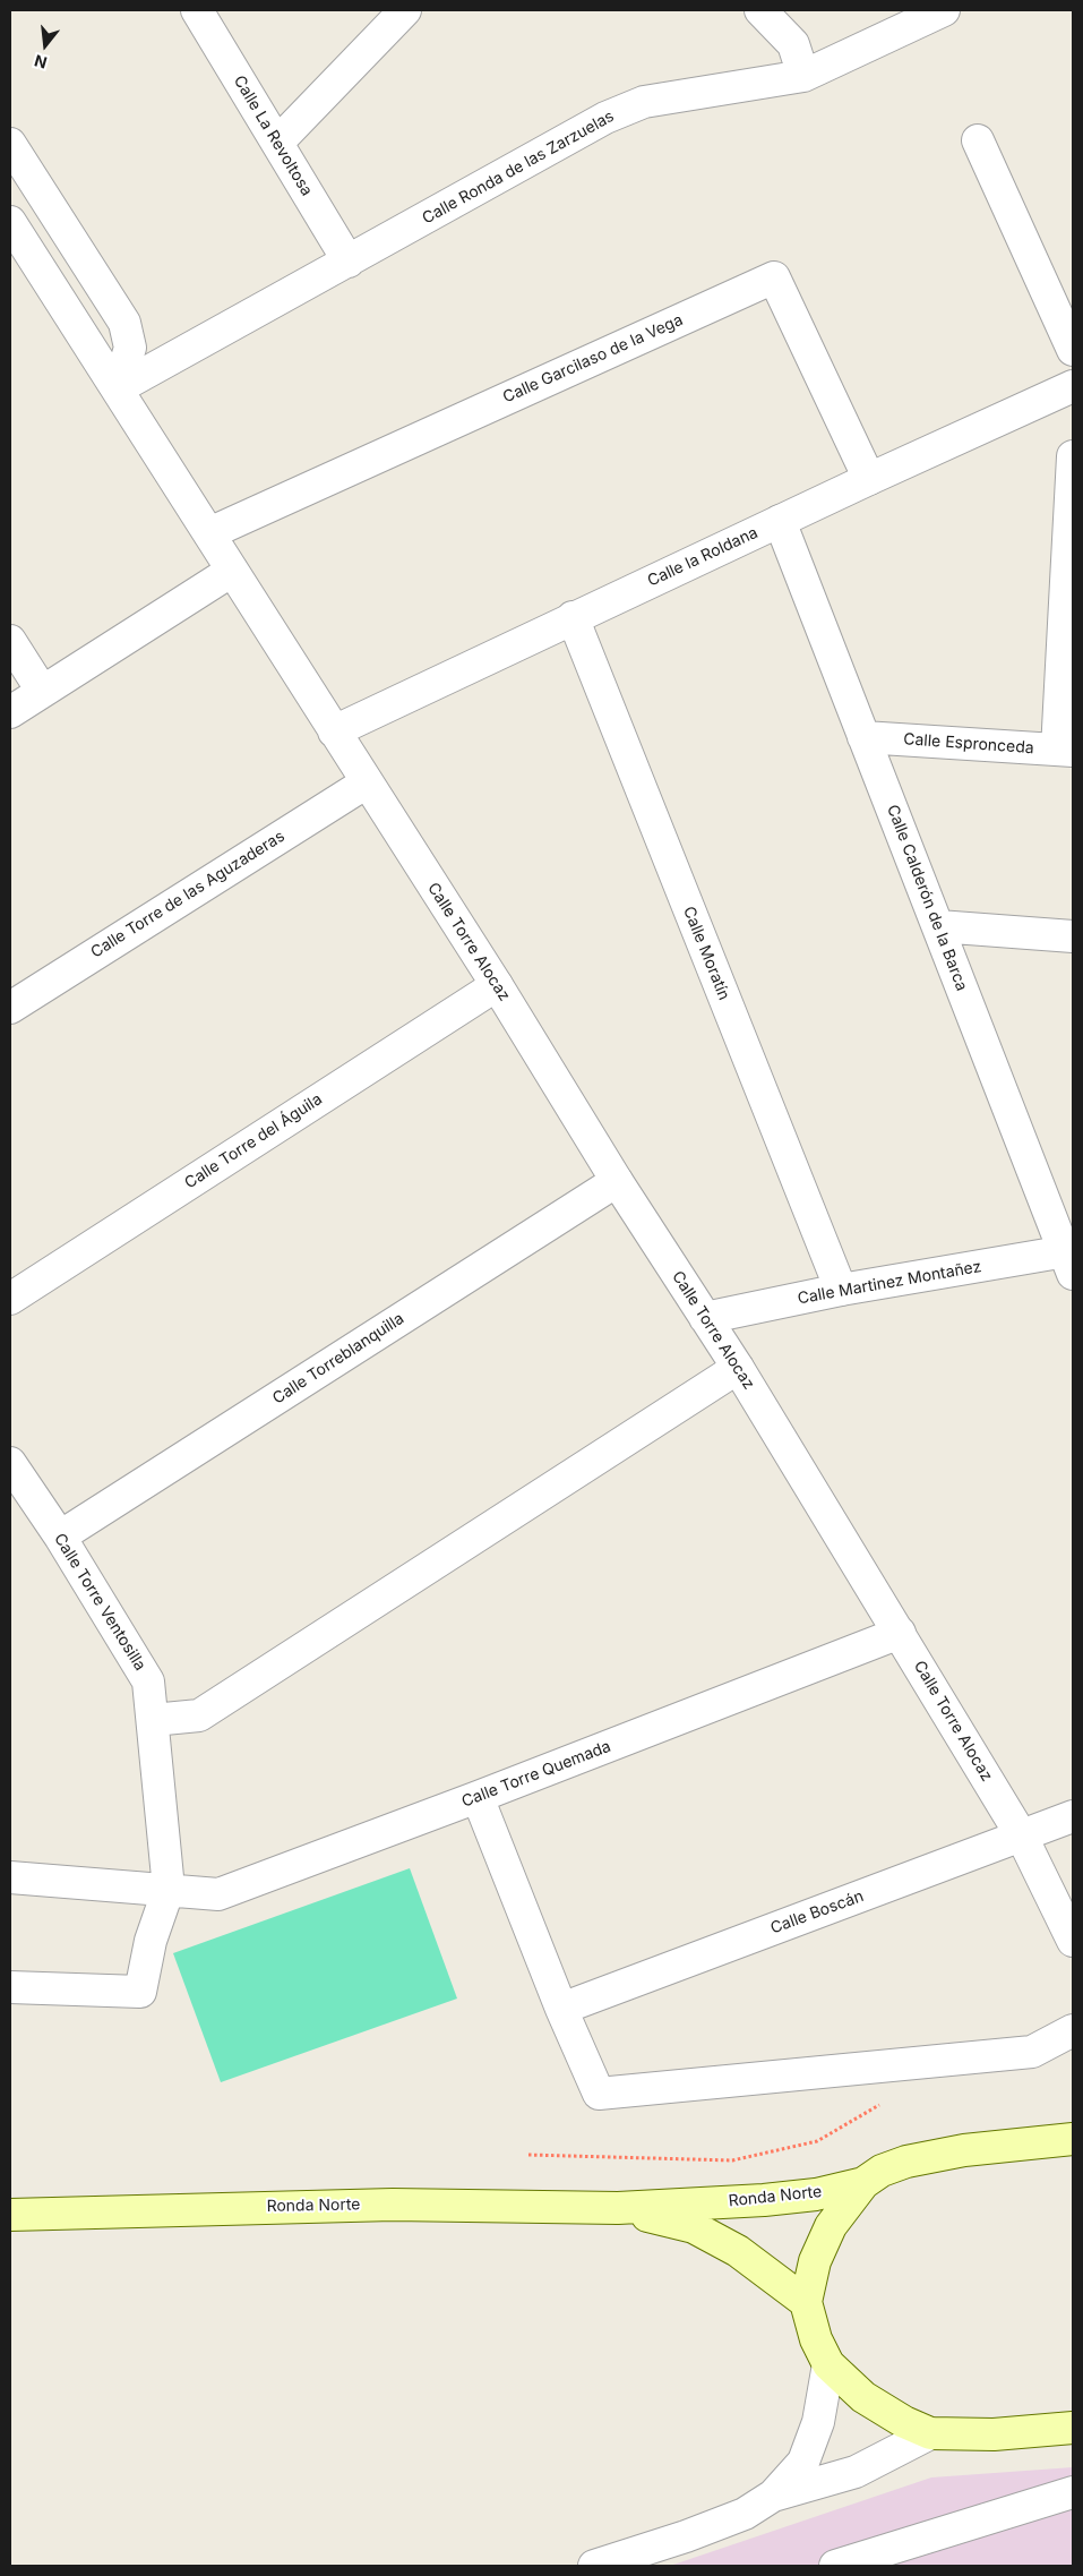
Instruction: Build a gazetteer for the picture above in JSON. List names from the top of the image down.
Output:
{
  "streets": {
    "main road": ["Ronda Norte"],
    "street": [
      "Calle La Revoltosa",
      "Calle Ronda de las Zarzuelas",
      "Calle Garcilaso de la Vega",
      "Calle la Roldana",
      "Calle Espronceda",
      "Calle Torre de las Aguzaderas",
      "Calle Calderón de la Barca",
      "Calle Torre Alocaz",
      "Calle Moratín",
      "Calle Torre del Águila",
      "Calle Martinez Montañez",
      "Calle Torreblanquilla",
      "Calle Torre Ventosilla",
      "Calle Torre Quemada",
      "Calle Boscán"
    ]
  },
  "crossings": [
    ["Calle La Revoltosa", "Calle Ronda de las Zarzuelas"],
    ["Calle Ronda de las Zarzuelas", "Calle Torre Alocaz"],
    ["Calle Garcilaso de la Vega", "Calle la Roldana"],
    ["Calle Garcilaso de la Vega", "Calle Torre Alocaz"],
    ["Calle la Roldana", "Calle Calderón de la Barca"],
    ["Calle la Roldana", "Calle Torre Alocaz"],
    ["Calle la Roldana", "Calle Moratín"],
    ["Calle Espronceda", "Calle Calderón de la Barca"],
    ["Calle Torre de las Aguzaderas", "Calle Torre Alocaz"],
    ["Calle Calderón de la Barca", "Calle Martinez Montañez"],
    ["Calle Torre Alocaz", "Calle Torre del Águila"],
    ["Calle Torre Alocaz", "Calle Martinez Montañez"],
    ["Calle Torre Alocaz", "Calle Torreblanquilla"],
    ["Calle Torre Alocaz", "Calle Torre Quemada"],
    ["Calle Torre Alocaz", "Calle Boscán"],
    ["Calle Moratín", "Calle Martinez Montañez"],
    ["Calle Torreblanquilla", "Calle Torre Ventosilla"],
    ["Calle Torre Ventosilla", "Calle Torre Quemada"]
  ],
  "north": "bottom"
}
